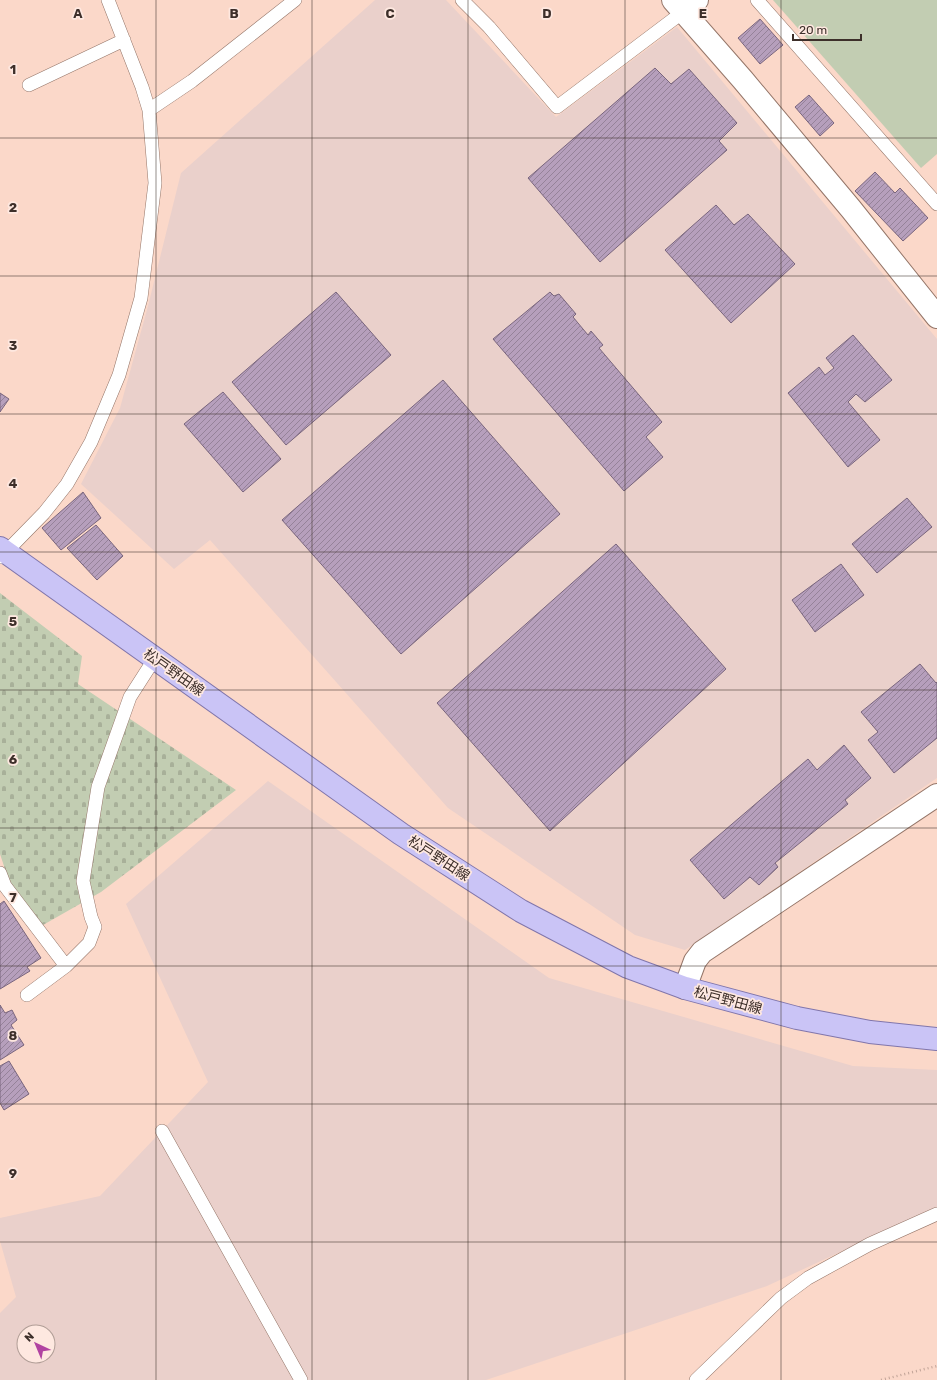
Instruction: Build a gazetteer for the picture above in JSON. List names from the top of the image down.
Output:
{
  "streets": {
    "main road": ["松戸野田線"]
  },
  "scale_bar": "20 m",
  "north": "top left",
  "grid": {
    "columns": [
      "A",
      "B",
      "C",
      "D",
      "E"
    ],
    "rows": [
      "1",
      "2",
      "3",
      "4",
      "5",
      "6",
      "7",
      "8",
      "9"
    ]
  }
}
